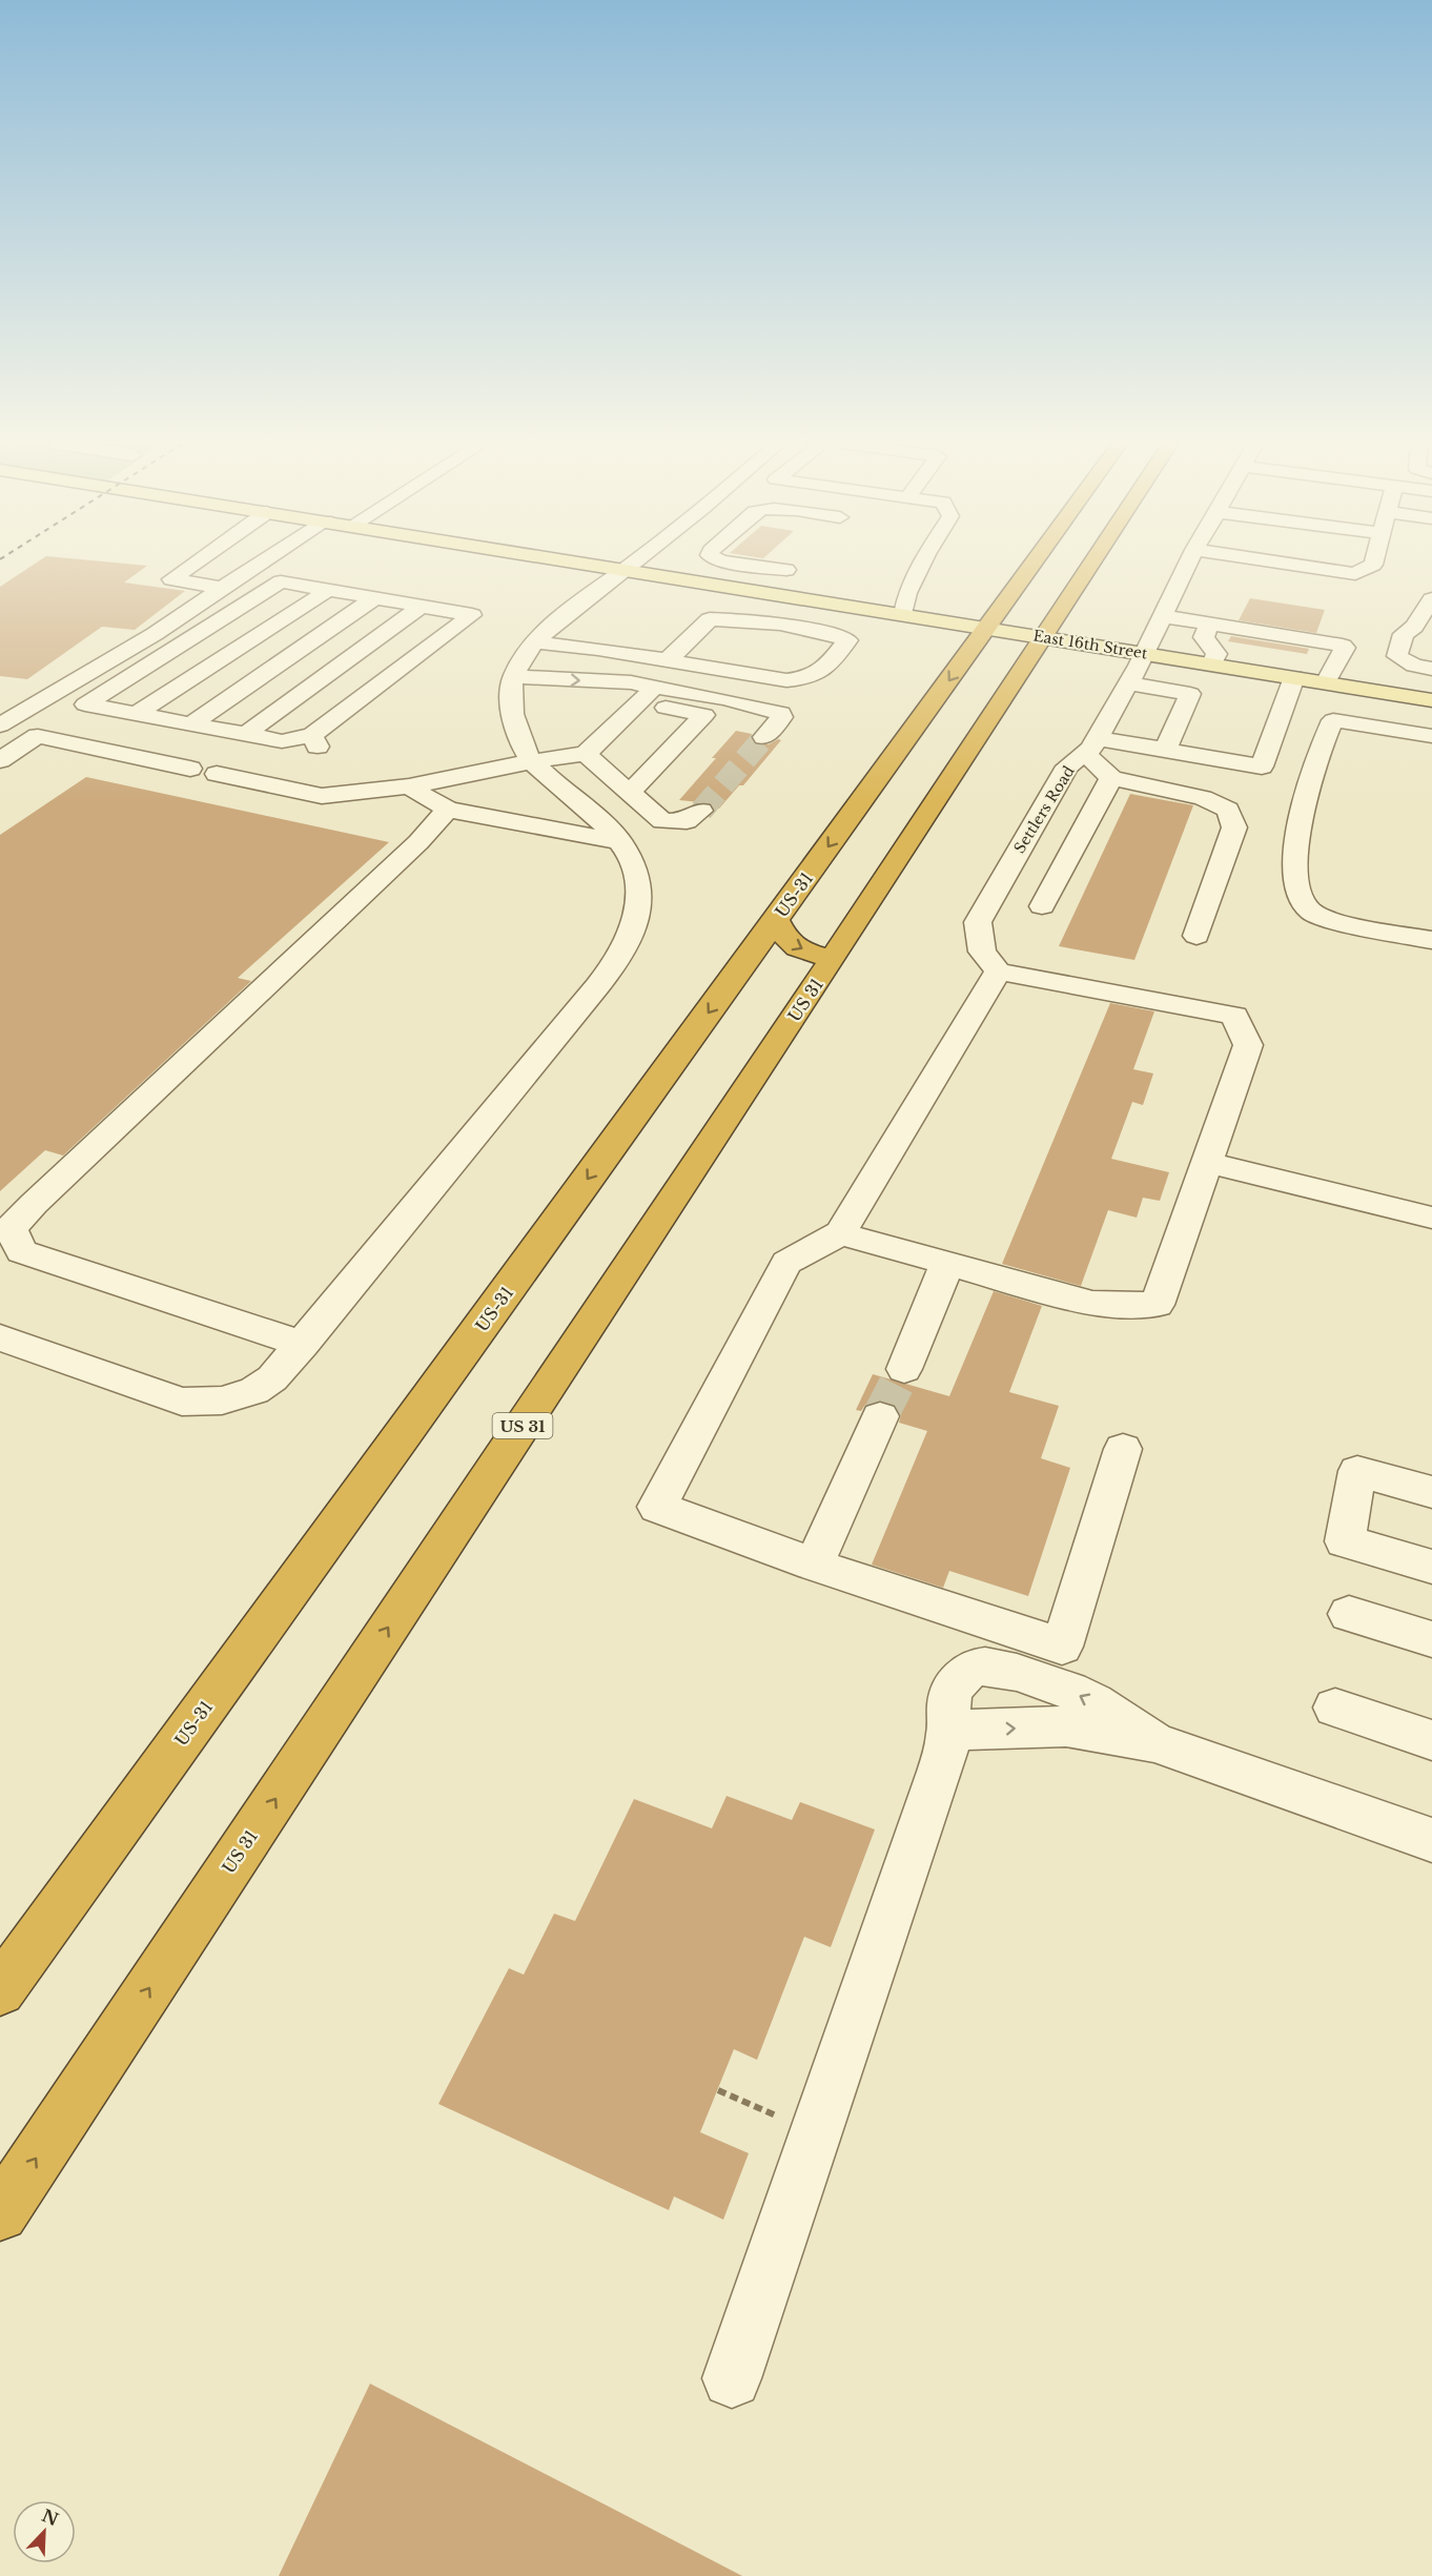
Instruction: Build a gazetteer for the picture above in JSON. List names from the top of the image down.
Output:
{
  "streets": {
    "highway": ["US-31", "US 31"],
    "main road": ["East 16th Street"],
    "street": ["Settlers Road"]
  },
  "crossings": [
    ["East 16th Street", "Settlers Road"],
    ["East 16th Street", "US-31"],
    ["East 16th Street", "US 31"]
  ],
  "one_way": ["US-31", "US 31"],
  "north": "top right"
}
